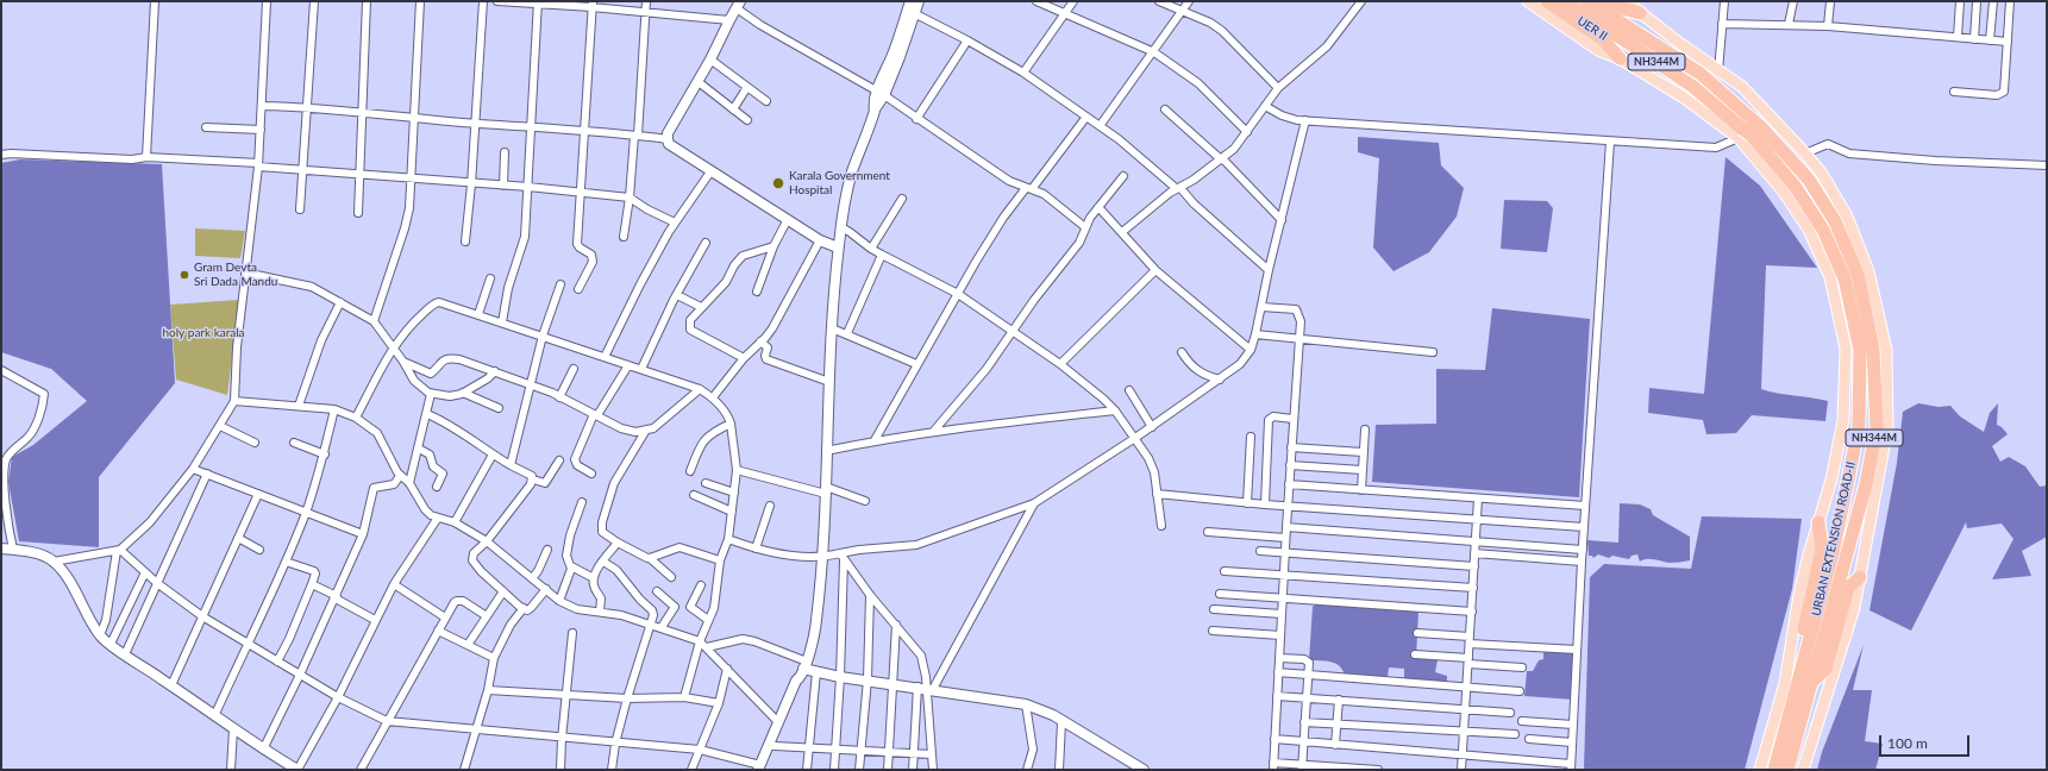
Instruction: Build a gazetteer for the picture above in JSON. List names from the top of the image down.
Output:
{
  "streets": {
    "highway": ["NH344M", "URBAN EXTENSION ROAD-II"],
    "main road": ["UER II"]
  },
  "crossings": [
    ["UER II", "URBAN EXTENSION ROAD-II"]
  ],
  "parks": ["holy park karala"],
  "places": ["Karala Government Hospital", "Gram Devta Sri Dada Mandu"],
  "scale_bar": "100 m"
}
